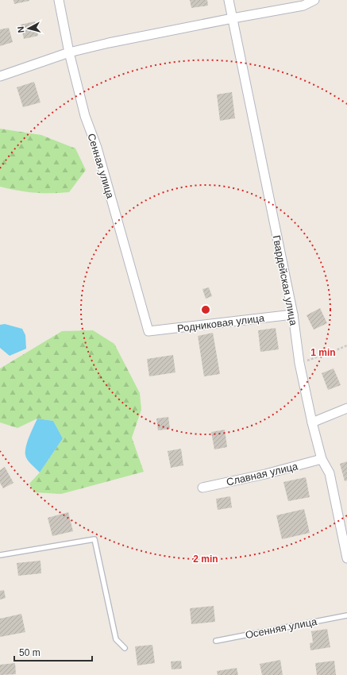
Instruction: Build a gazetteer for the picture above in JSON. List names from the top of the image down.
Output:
{
  "streets": {
    "street": [
      "Сенная улица",
      "Гвардейская улица",
      "Родниковая улица",
      "Славная улица"
    ],
    "lane": ["Осенняя улица"]
  },
  "crossings": [
    ["Сенная улица", "Родниковая улица"],
    ["Гвардейская улица", "Родниковая улица"],
    ["Гвардейская улица", "Славная улица"]
  ],
  "scale_bar": "50 m",
  "north": "left",
  "rings": ["1 min", "2 min"]
}
